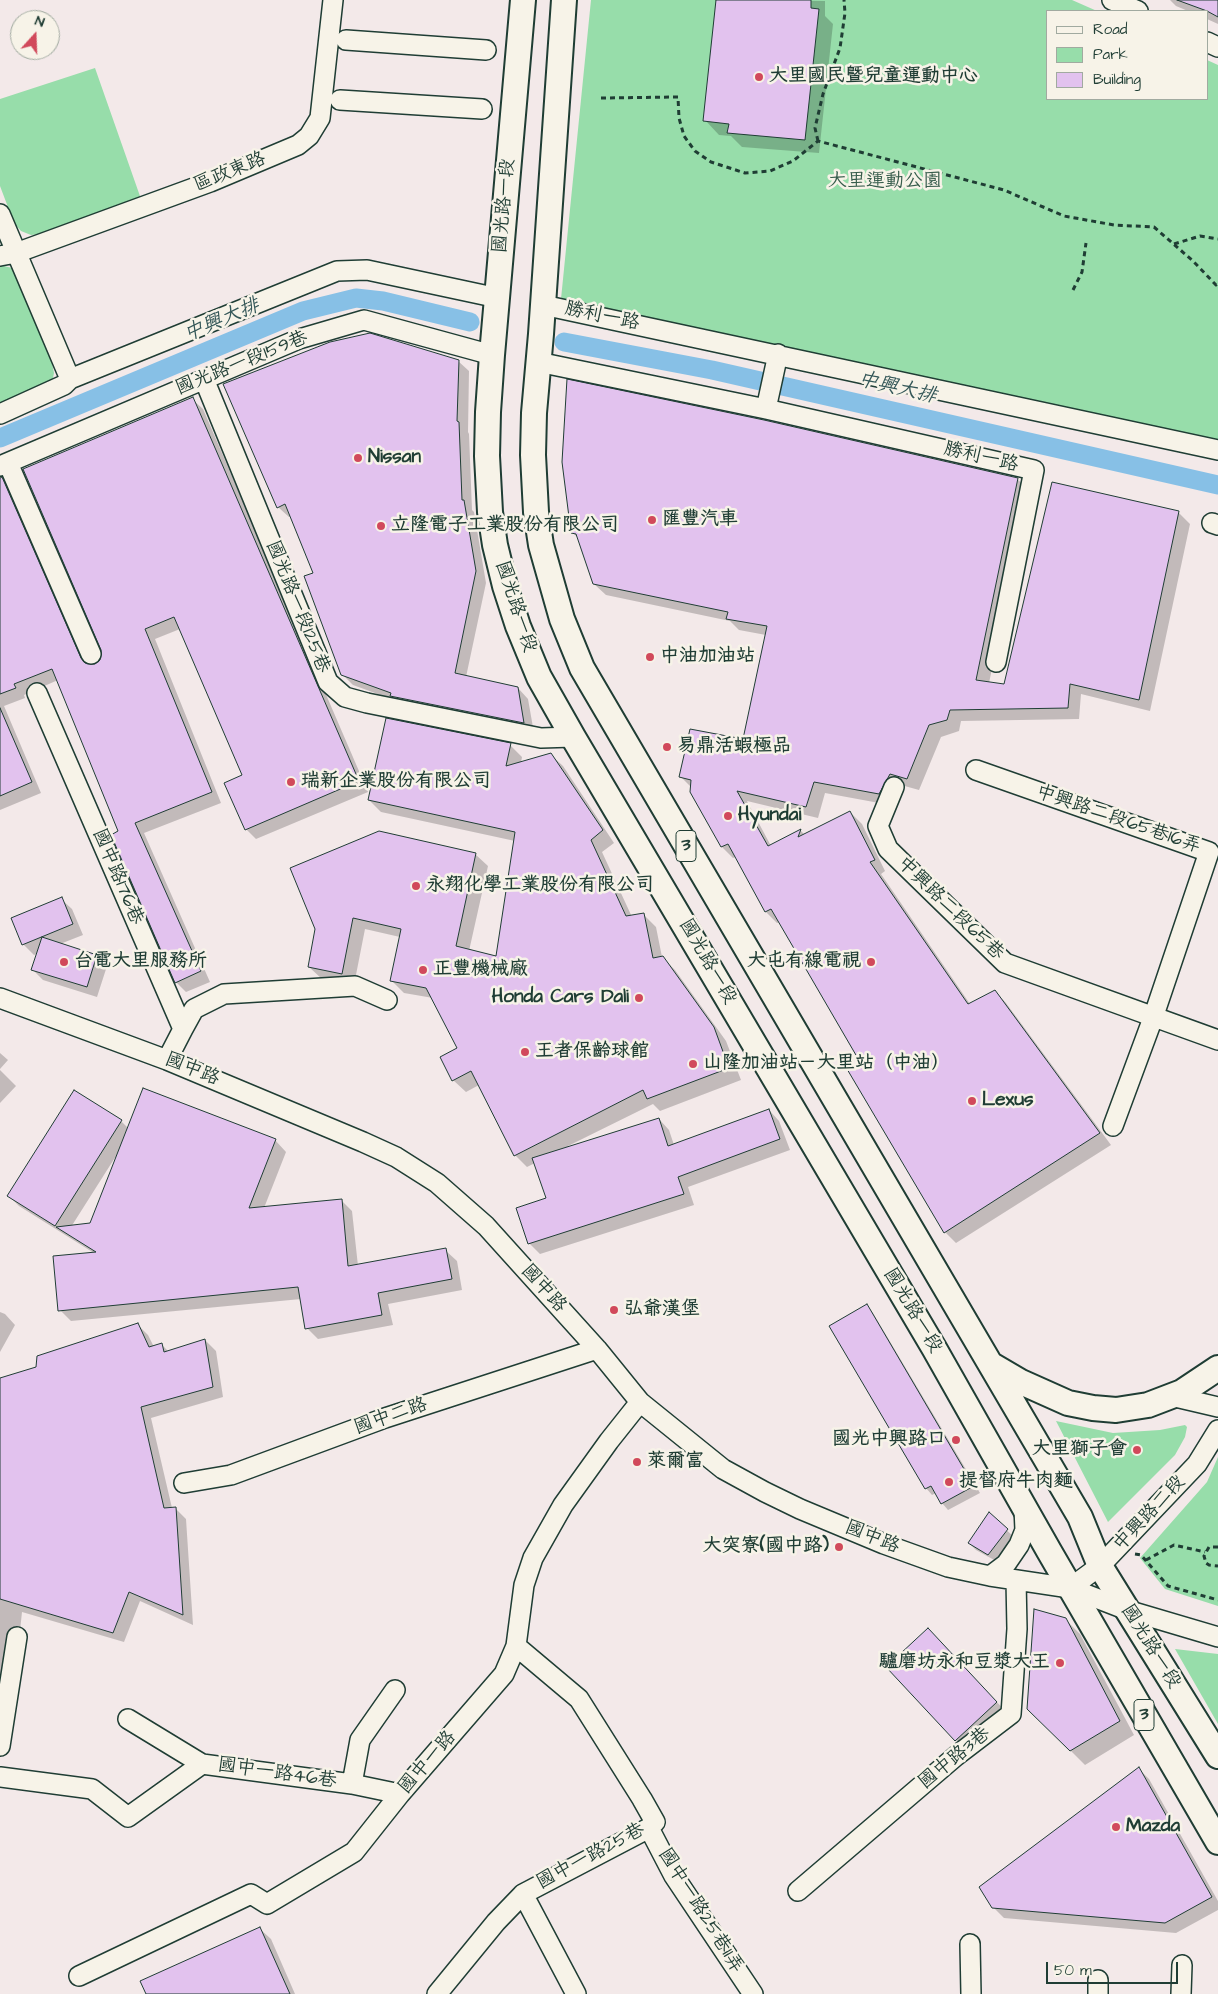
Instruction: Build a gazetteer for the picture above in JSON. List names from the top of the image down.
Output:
{
  "streets": {
    "main road": ["國光路一段", "3"],
    "street": [
      "區政東路",
      "勝利一路",
      "國光路一段159巷",
      "國光路一段125巷",
      "中興路二段65巷16弄",
      "國中路176巷",
      "中興路二段65巷",
      "國中路",
      "國中二路",
      "中興路二段",
      "國中路3巷",
      "國中一路",
      "國中一路46巷",
      "國中一路25巷",
      "國中一路25巷11弄"
    ]
  },
  "crossings": [
    ["國光路一段", "勝利一路"],
    ["國光路一段", "國光路一段159巷"],
    ["國光路一段", "國光路一段125巷"],
    ["國光路一段", "國中路"],
    ["國光路一段", "中興路二段"],
    ["國光路一段159巷", "國光路一段125巷"],
    ["中興路二段65巷16弄", "中興路二段65巷"],
    ["國中路", "國中二路"],
    ["國中路", "中興路二段"],
    ["國中路", "國中路3巷"],
    ["國中路", "國中一路"],
    ["國中一路", "國中一路46巷"],
    ["國中一路", "國中一路25巷"],
    ["國中一路25巷", "國中一路25巷11弄"]
  ],
  "water": ["中興大排"],
  "parks": ["大里運動公園"],
  "places": [
    "大里國民暨兒童運動中心",
    "Nissan",
    "匯豐汽車",
    "立隆電子工業股份有限公司",
    "中油加油站",
    "易鼎活蝦極品",
    "瑞新企業股份有限公司",
    "Hyundai",
    "永翔化學工業股份有限公司",
    "台電大里服務所",
    "大屯有線電視",
    "正豐機械廠",
    "Honda Cars Dali",
    "王者保齡球館",
    "山隆加油站－大里站（中油）",
    "Lexus",
    "弘爺漢堡",
    "國光中興路口",
    "大里獅子會",
    "萊爾富",
    "提督府牛肉麵",
    "大突寮(國中路)",
    "驢磨坊永和豆漿大王",
    "Mazda"
  ],
  "legend": ["Road", "Park", "Building"],
  "scale_bar": "50 m",
  "north": "top"
}
